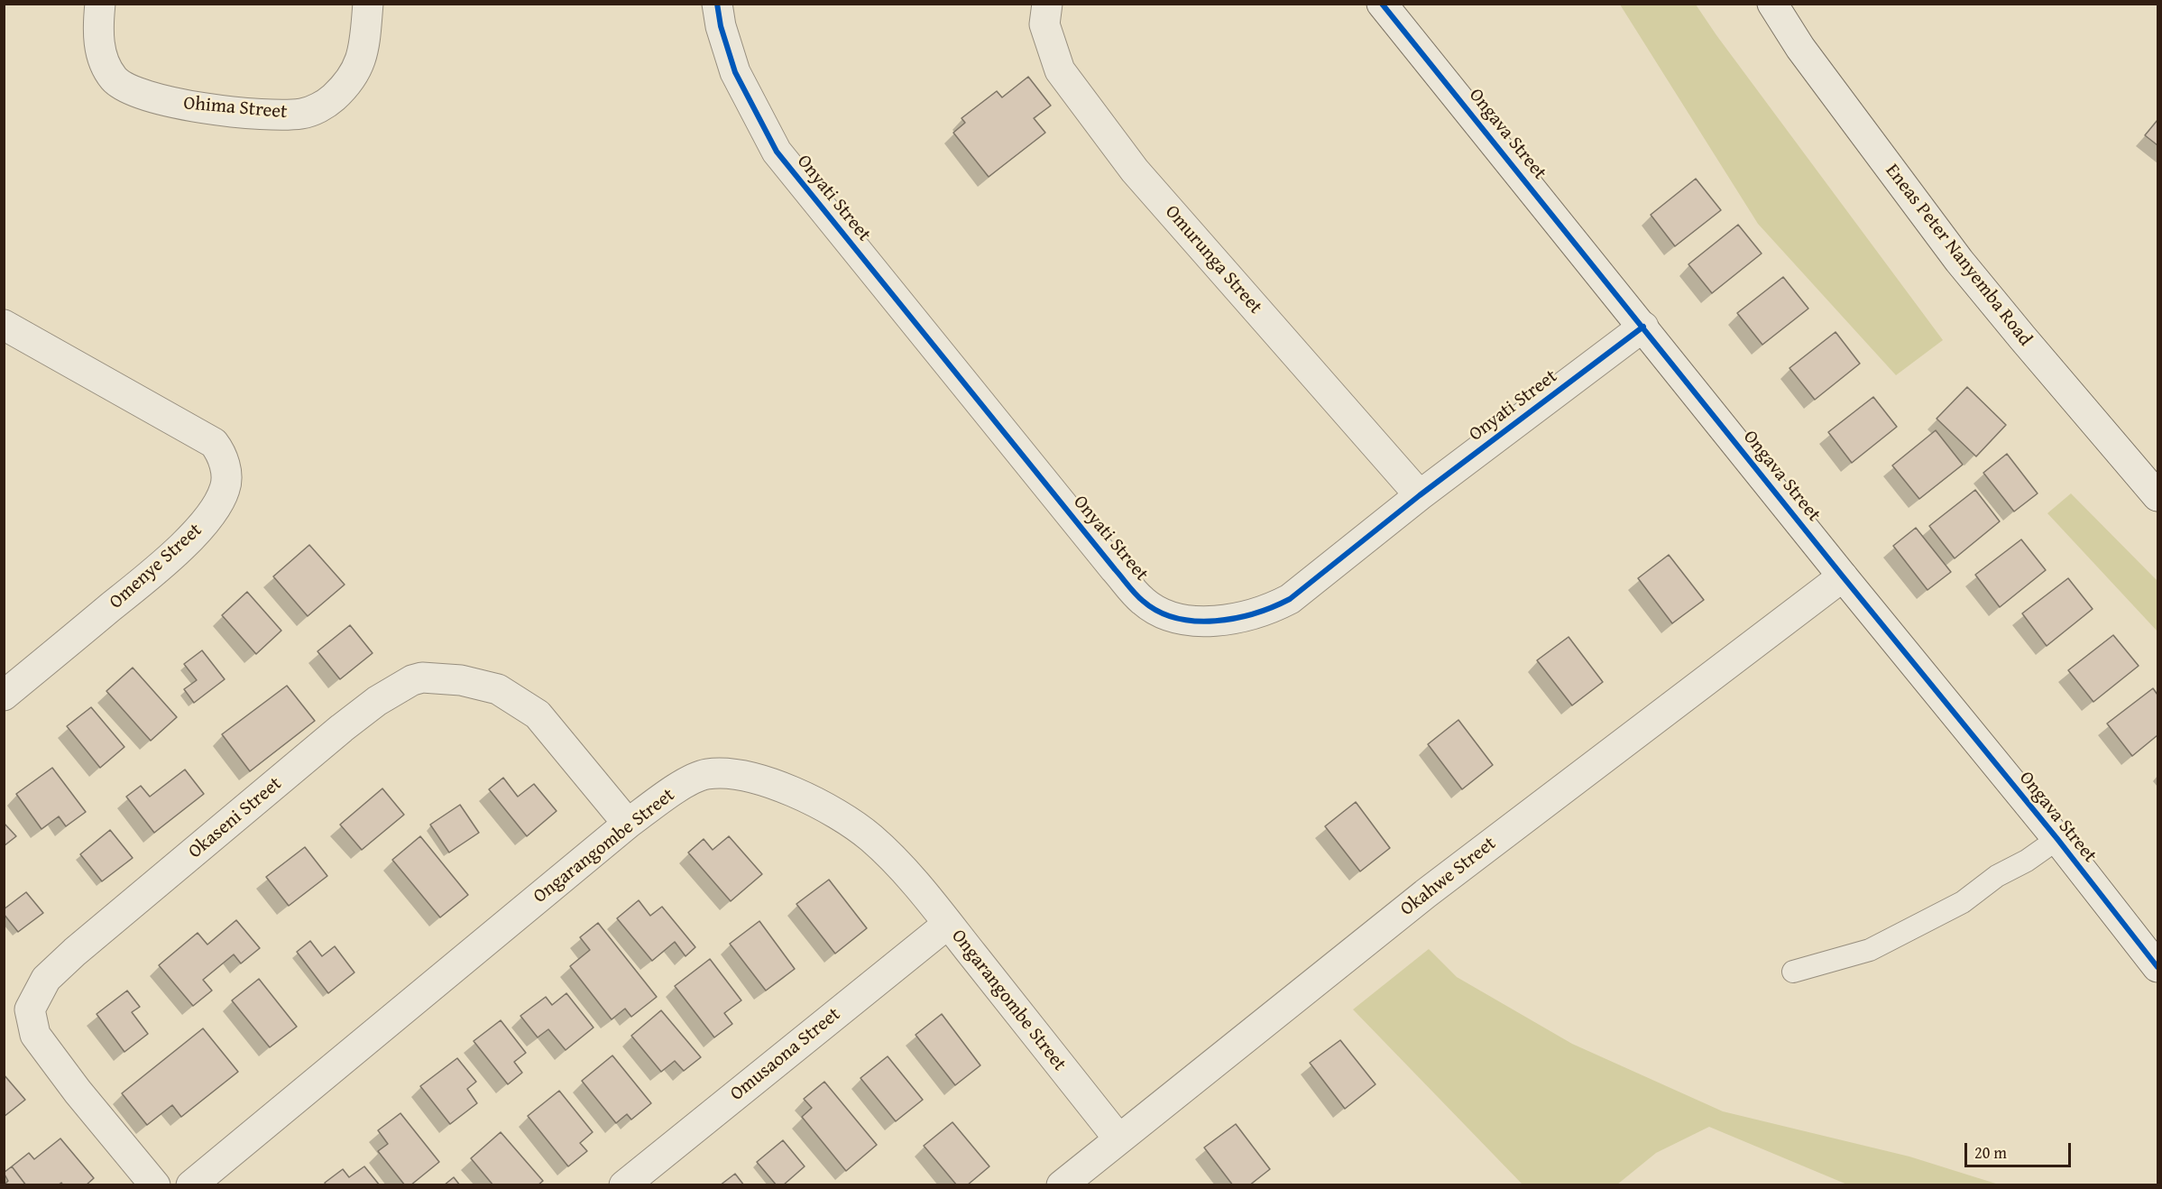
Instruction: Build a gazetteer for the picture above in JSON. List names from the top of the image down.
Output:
{
  "streets": {
    "street": [
      "Ohima Street",
      "Ongava Street",
      "Onyati Street",
      "Eneas Peter Nanyemba Road",
      "Omurunga Street",
      "Omenye Street",
      "Okaseni Street",
      "Ongarangombe Street",
      "Okahwe Street",
      "Omusaona Street"
    ]
  },
  "crossings": [
    ["Ongava Street", "Onyati Street"],
    ["Ongava Street", "Okahwe Street"],
    ["Onyati Street", "Omurunga Street"],
    ["Okaseni Street", "Ongarangombe Street"],
    ["Ongarangombe Street", "Okahwe Street"],
    ["Ongarangombe Street", "Omusaona Street"]
  ],
  "scale_bar": "20 m"
}
